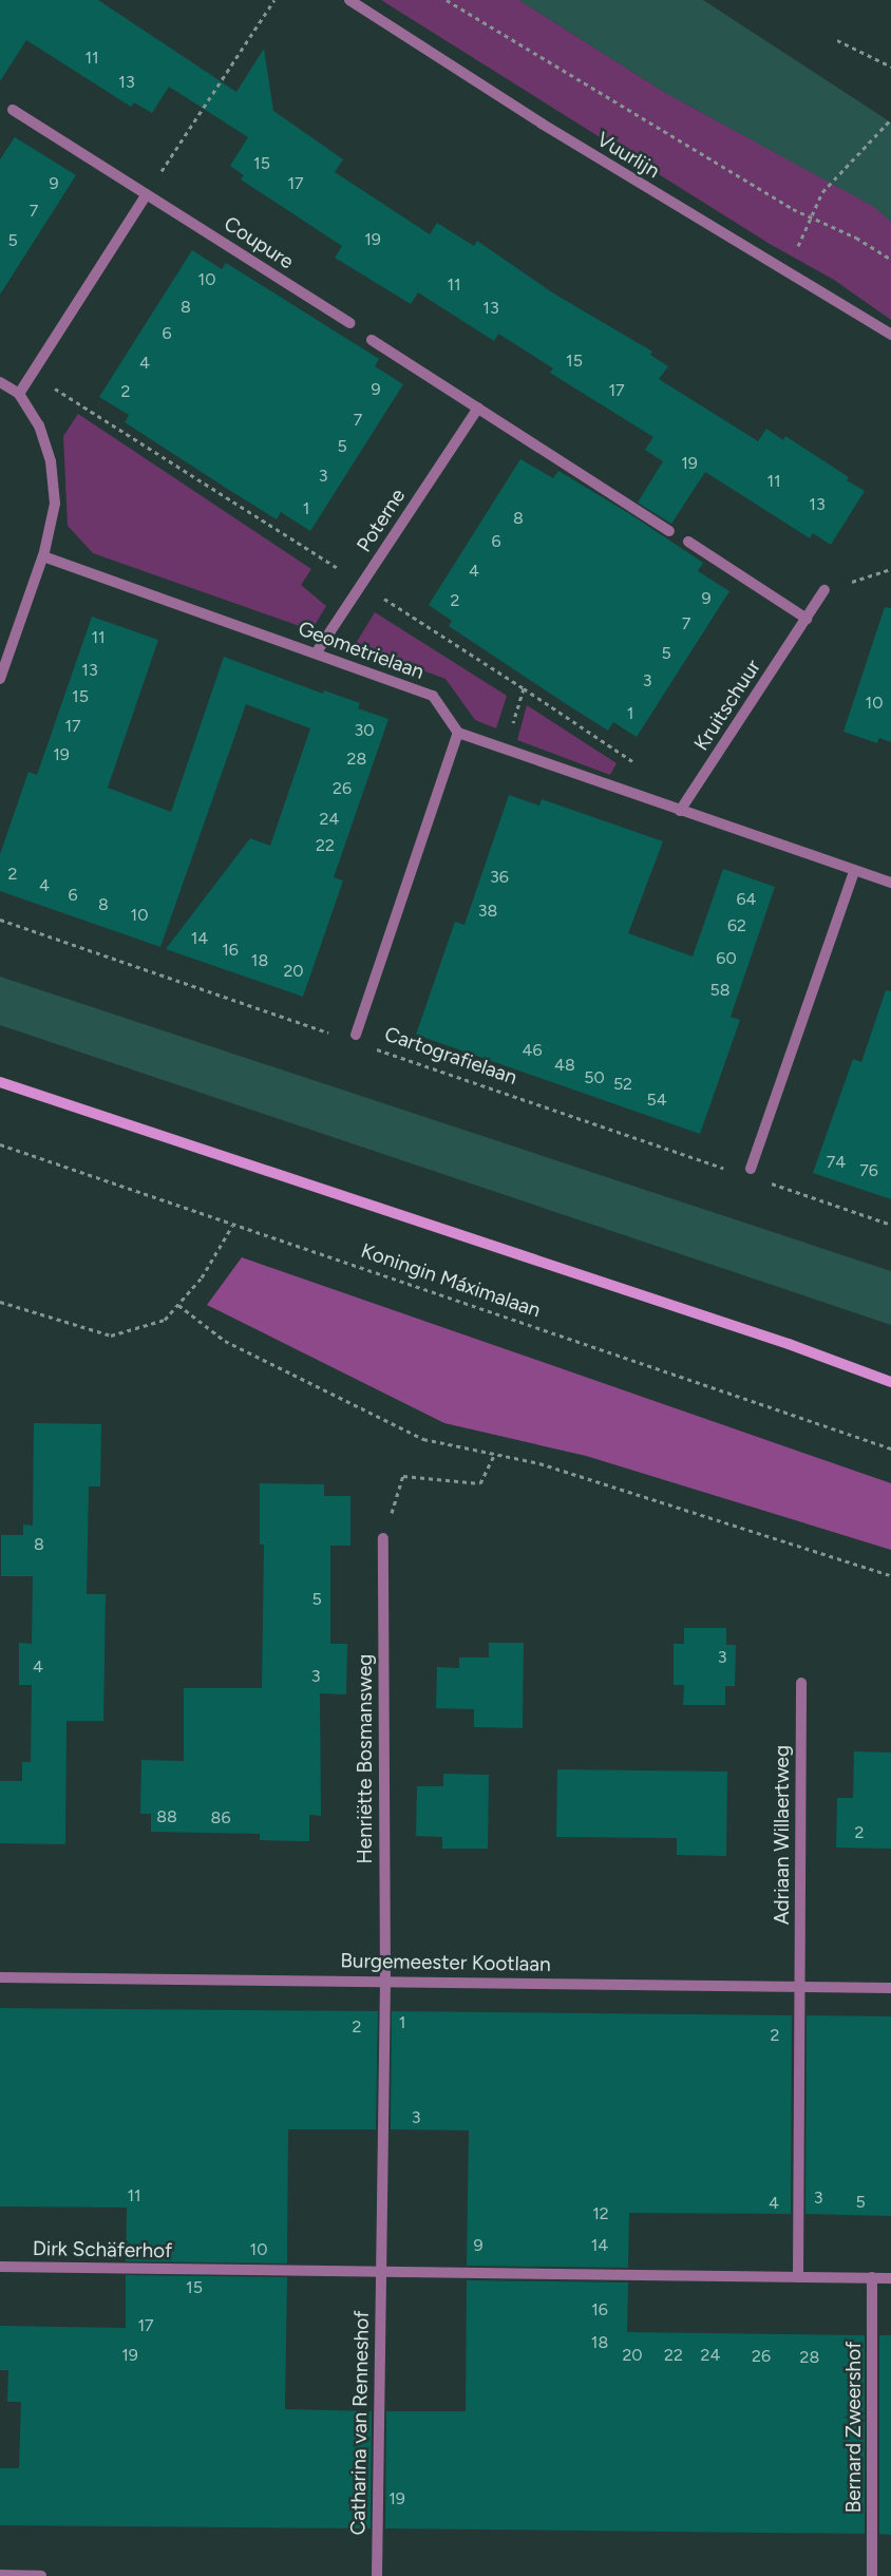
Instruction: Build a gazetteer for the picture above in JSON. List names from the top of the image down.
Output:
{
  "streets": {
    "street": [
      "Vuurlijn",
      "Coupure",
      "Poterne",
      "Geometrielaan",
      "Kruitschuur",
      "Cartografielaan",
      "Henriëtte Bosmansweg",
      "Adriaan Willaertweg",
      "Burgemeester Kootlaan",
      "Dirk Schäferhof",
      "Catharina van Renneshof",
      "Bernard Zweershof"
    ],
    "path": ["Koningin Máximalaan"]
  },
  "crossings": [
    ["Poterne", "Geometrielaan"],
    ["Geometrielaan", "Cartografielaan"],
    ["Henriëtte Bosmansweg", "Burgemeester Kootlaan"],
    ["Henriëtte Bosmansweg", "Catharina van Renneshof"],
    ["Adriaan Willaertweg", "Burgemeester Kootlaan"],
    ["Burgemeester Kootlaan", "Catharina van Renneshof"],
    ["Dirk Schäferhof", "Catharina van Renneshof"]
  ],
  "house_numbers": [
    "11",
    "13",
    "15",
    "9",
    "17",
    "7",
    "19",
    "5",
    "10",
    "11",
    "8",
    "13",
    "6",
    "15",
    "4",
    "9",
    "17",
    "2",
    "7",
    "5",
    "19",
    "3",
    "11",
    "13",
    "1",
    "8",
    "6",
    "4",
    "9",
    "2",
    "7",
    "11",
    "5",
    "13",
    "3",
    "15",
    "10",
    "1",
    "17",
    "30",
    "19",
    "28",
    "26",
    "24",
    "22",
    "2",
    "36",
    "4",
    "6",
    "64",
    "8",
    "38",
    "10",
    "62",
    "14",
    "16",
    "60",
    "18",
    "20",
    "58",
    "46",
    "48",
    "50",
    "52",
    "54",
    "74",
    "76",
    "8",
    "5",
    "3",
    "4",
    "3",
    "88",
    "86",
    "2",
    "1",
    "2",
    "2",
    "3",
    "11",
    "3",
    "5",
    "4",
    "12",
    "9",
    "14",
    "10",
    "15",
    "16",
    "17",
    "18",
    "19",
    "20",
    "22",
    "24",
    "26",
    "28",
    "19"
  ]
}
